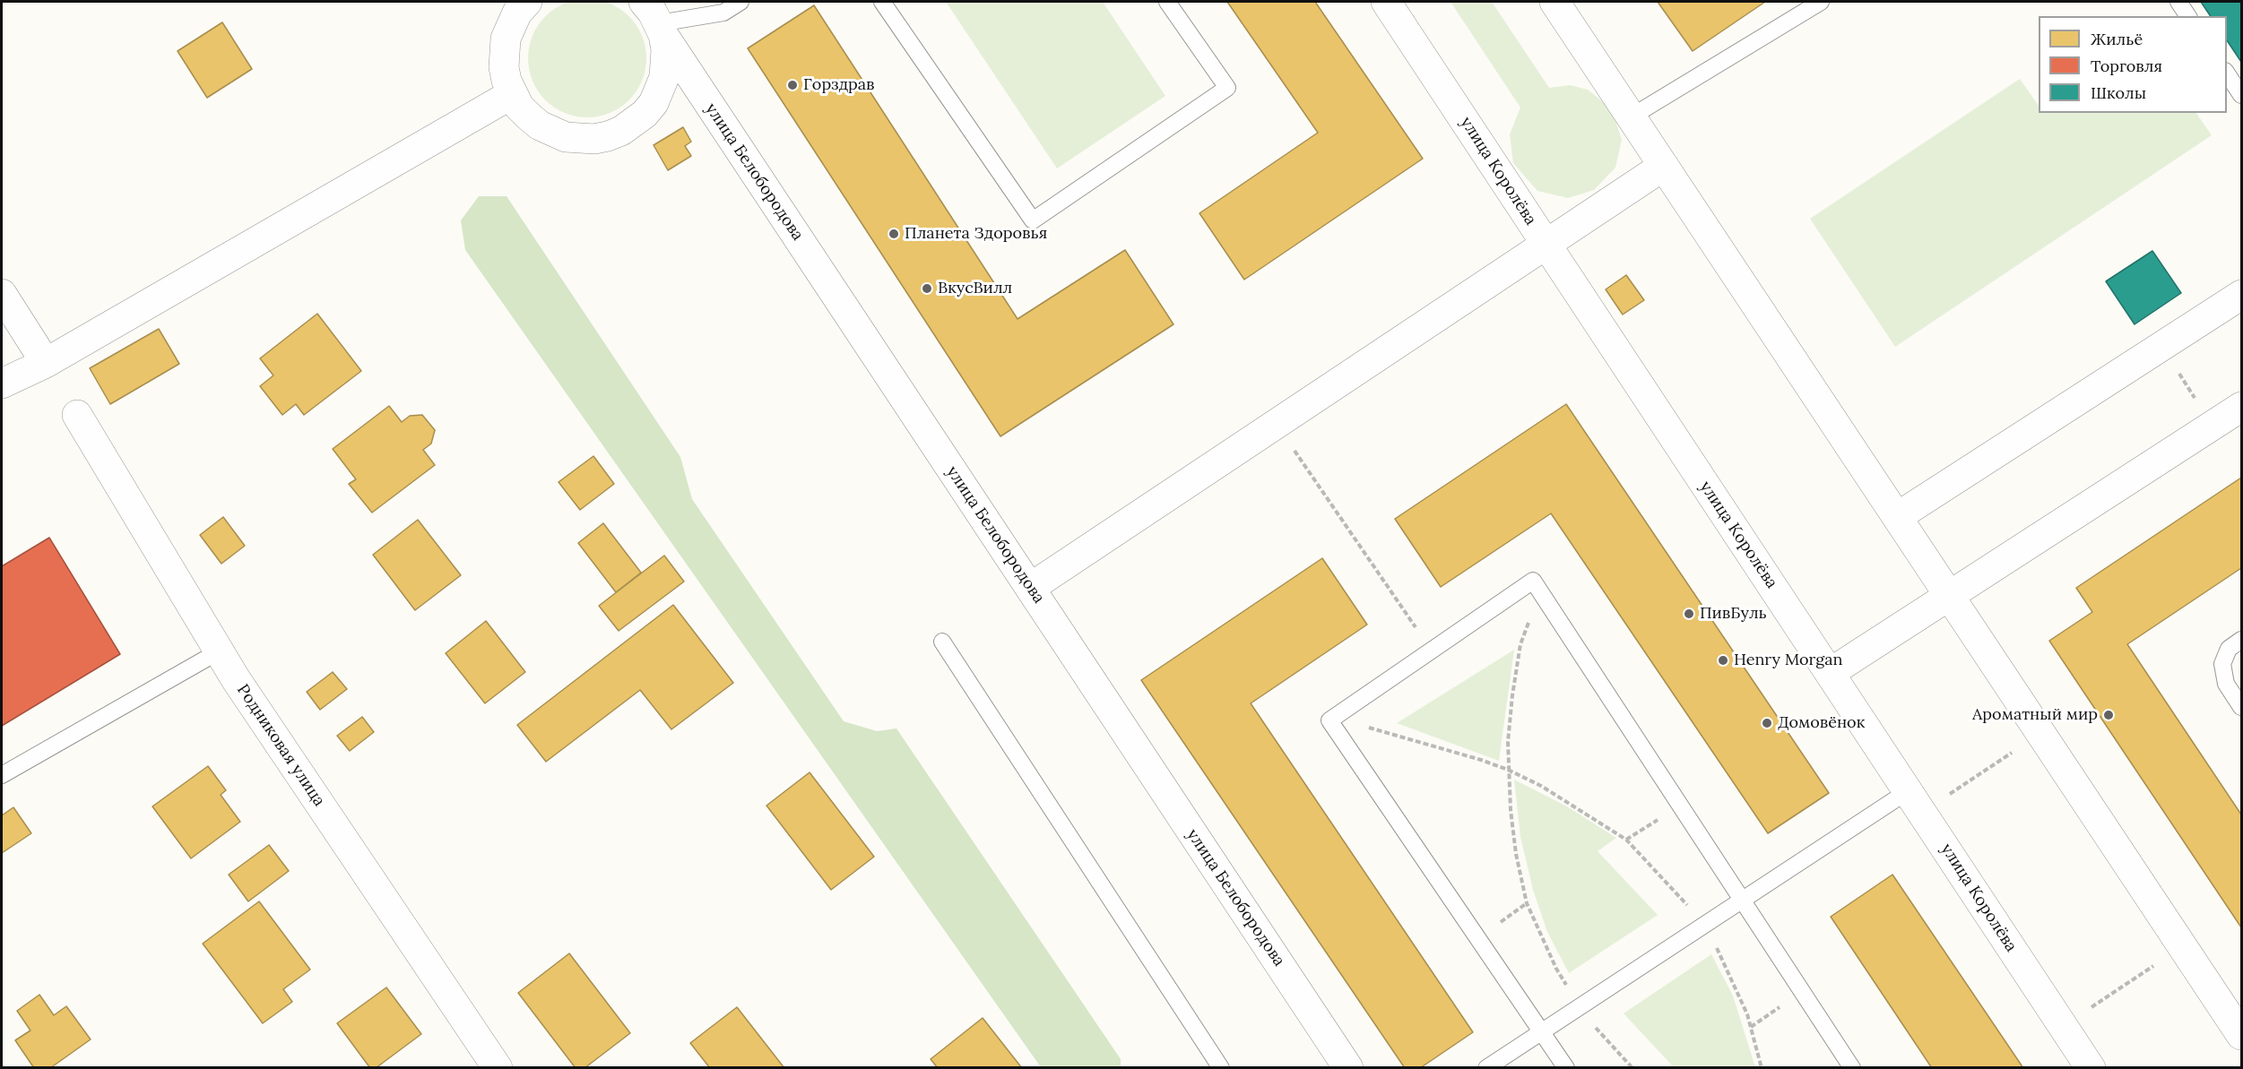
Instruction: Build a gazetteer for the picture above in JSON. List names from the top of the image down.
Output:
{
  "streets": {
    "street": ["улица Королёва", "улица Белобородова", "Родниковая улица"]
  },
  "places": [
    "Горздрав",
    "Планета Здоровья",
    "ВкусВилл",
    "ПивБуль",
    "Henry Morgan",
    "Ароматный мир",
    "Домовёнок"
  ],
  "legend": ["Жильё", "Торговля", "Школы"]
}
